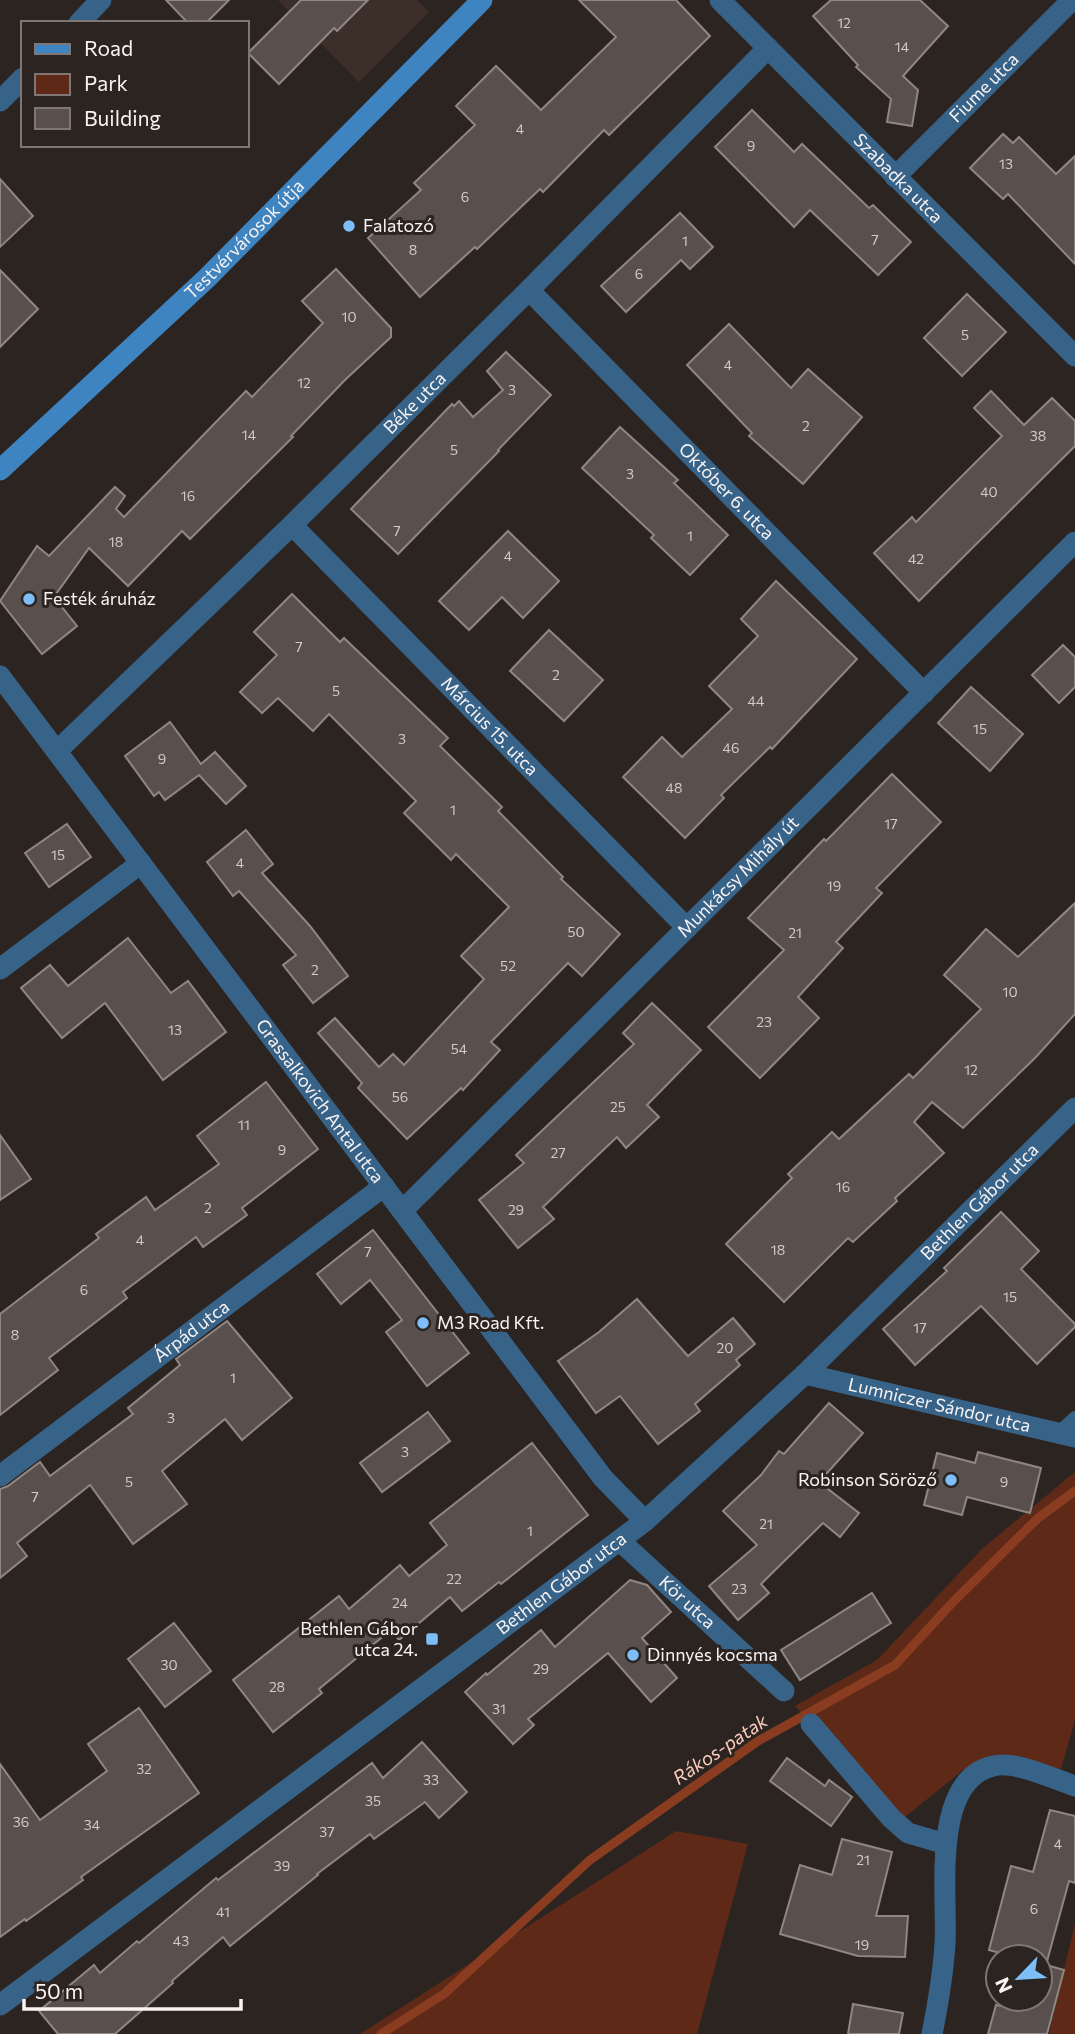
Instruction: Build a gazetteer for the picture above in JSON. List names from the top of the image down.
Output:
{
  "streets": {
    "street": [
      "Fiume utca",
      "Szabadka utca",
      "Testvérvárosok útja",
      "Béke utca",
      "Október 6. utca",
      "Március 15. utca",
      "Munkácsy Mihály út",
      "Grassalkovich Antal utca",
      "Bethlen Gábor utca",
      "Árpád utca",
      "Lumniczer Sándor utca",
      "Kör utca"
    ]
  },
  "crossings": [
    ["Fiume utca", "Szabadka utca"],
    ["Szabadka utca", "Béke utca"],
    ["Béke utca", "Október 6. utca"],
    ["Béke utca", "Március 15. utca"],
    ["Béke utca", "Grassalkovich Antal utca"],
    ["Október 6. utca", "Munkácsy Mihály út"],
    ["Március 15. utca", "Munkácsy Mihály út"],
    ["Munkácsy Mihály út", "Grassalkovich Antal utca"],
    ["Grassalkovich Antal utca", "Bethlen Gábor utca"],
    ["Grassalkovich Antal utca", "Árpád utca"],
    ["Bethlen Gábor utca", "Lumniczer Sándor utca"],
    ["Bethlen Gábor utca", "Kör utca"]
  ],
  "water": ["Rákos-patak"],
  "places": {
    "other": [
      "Falatozó",
      "Festék áruház",
      "M3 Road Kft.",
      "Robinson Söröző",
      "Dinnyés kocsma"
    ],
    "transit": ["Bethlen Gábor utca 24."]
  },
  "house_numbers": [
    "12",
    "14",
    "4",
    "9",
    "13",
    "6",
    "7",
    "1",
    "8",
    "6",
    "10",
    "5",
    "4",
    "12",
    "3",
    "2",
    "14",
    "38",
    "5",
    "3",
    "40",
    "16",
    "7",
    "1",
    "18",
    "4",
    "42",
    "7",
    "2",
    "5",
    "44",
    "15",
    "3",
    "46",
    "9",
    "48",
    "1",
    "17",
    "15",
    "4",
    "19",
    "50",
    "21",
    "52",
    "2",
    "10",
    "23",
    "13",
    "54",
    "12",
    "56",
    "25",
    "11",
    "9",
    "27",
    "16",
    "2",
    "29",
    "4",
    "18",
    "7",
    "6",
    "15",
    "17",
    "8",
    "20",
    "1",
    "3",
    "3",
    "5",
    "9",
    "7",
    "21",
    "1",
    "22",
    "23",
    "24",
    "30",
    "29",
    "28",
    "31",
    "32",
    "33",
    "35",
    "36",
    "34",
    "37",
    "4",
    "21",
    "39",
    "6",
    "41",
    "43",
    "19"
  ],
  "legend": ["Road", "Park", "Building"],
  "scale_bar": "50 m",
  "north": "bottom left"
}
